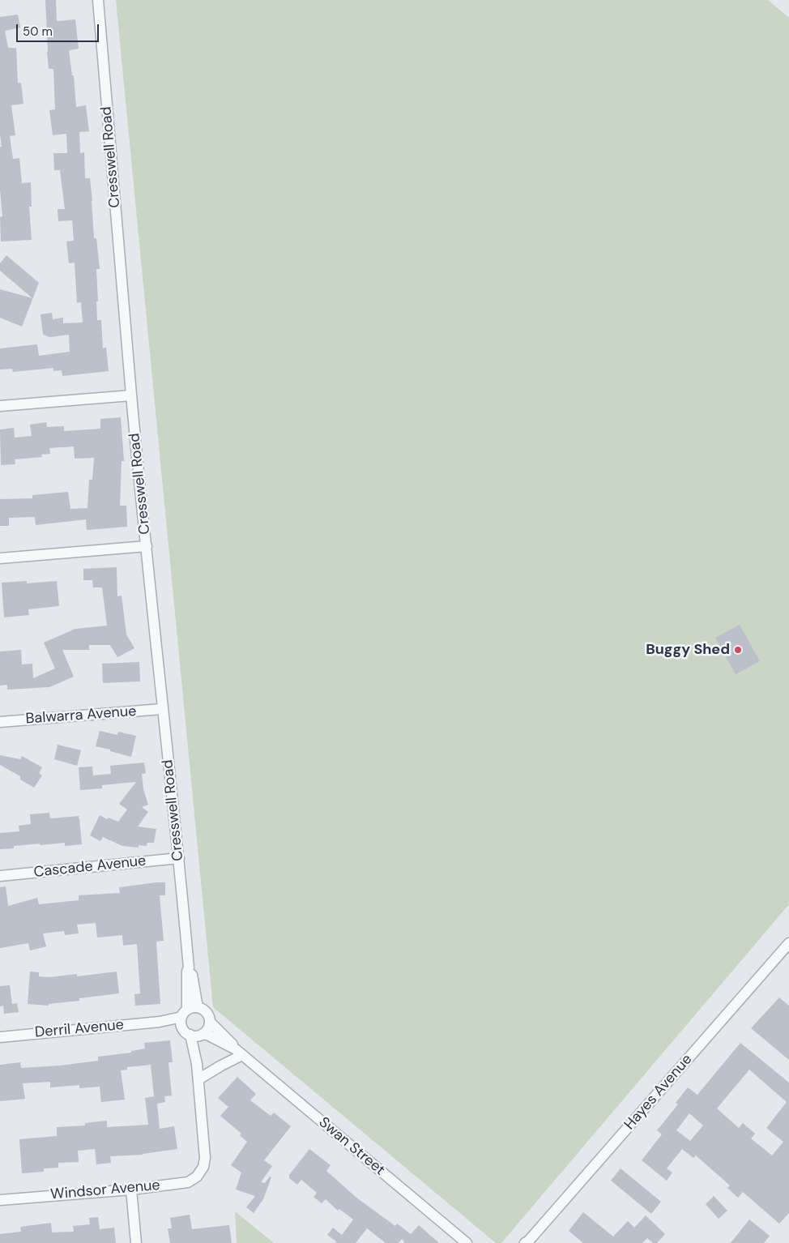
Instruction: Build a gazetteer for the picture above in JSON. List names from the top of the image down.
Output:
{
  "streets": {
    "street": [
      "Cresswell Road",
      "Balwarra Avenue",
      "Cascade Avenue",
      "Derril Avenue",
      "Hayes Avenue",
      "Swan Street",
      "Windsor Avenue"
    ]
  },
  "crossings": [
    ["Cresswell Road", "Balwarra Avenue"],
    ["Cresswell Road", "Cascade Avenue"],
    ["Cresswell Road", "Derril Avenue"],
    ["Cresswell Road", "Swan Street"],
    ["Derril Avenue", "Swan Street"]
  ],
  "places": ["Buggy Shed"],
  "scale_bar": "50 m"
}
